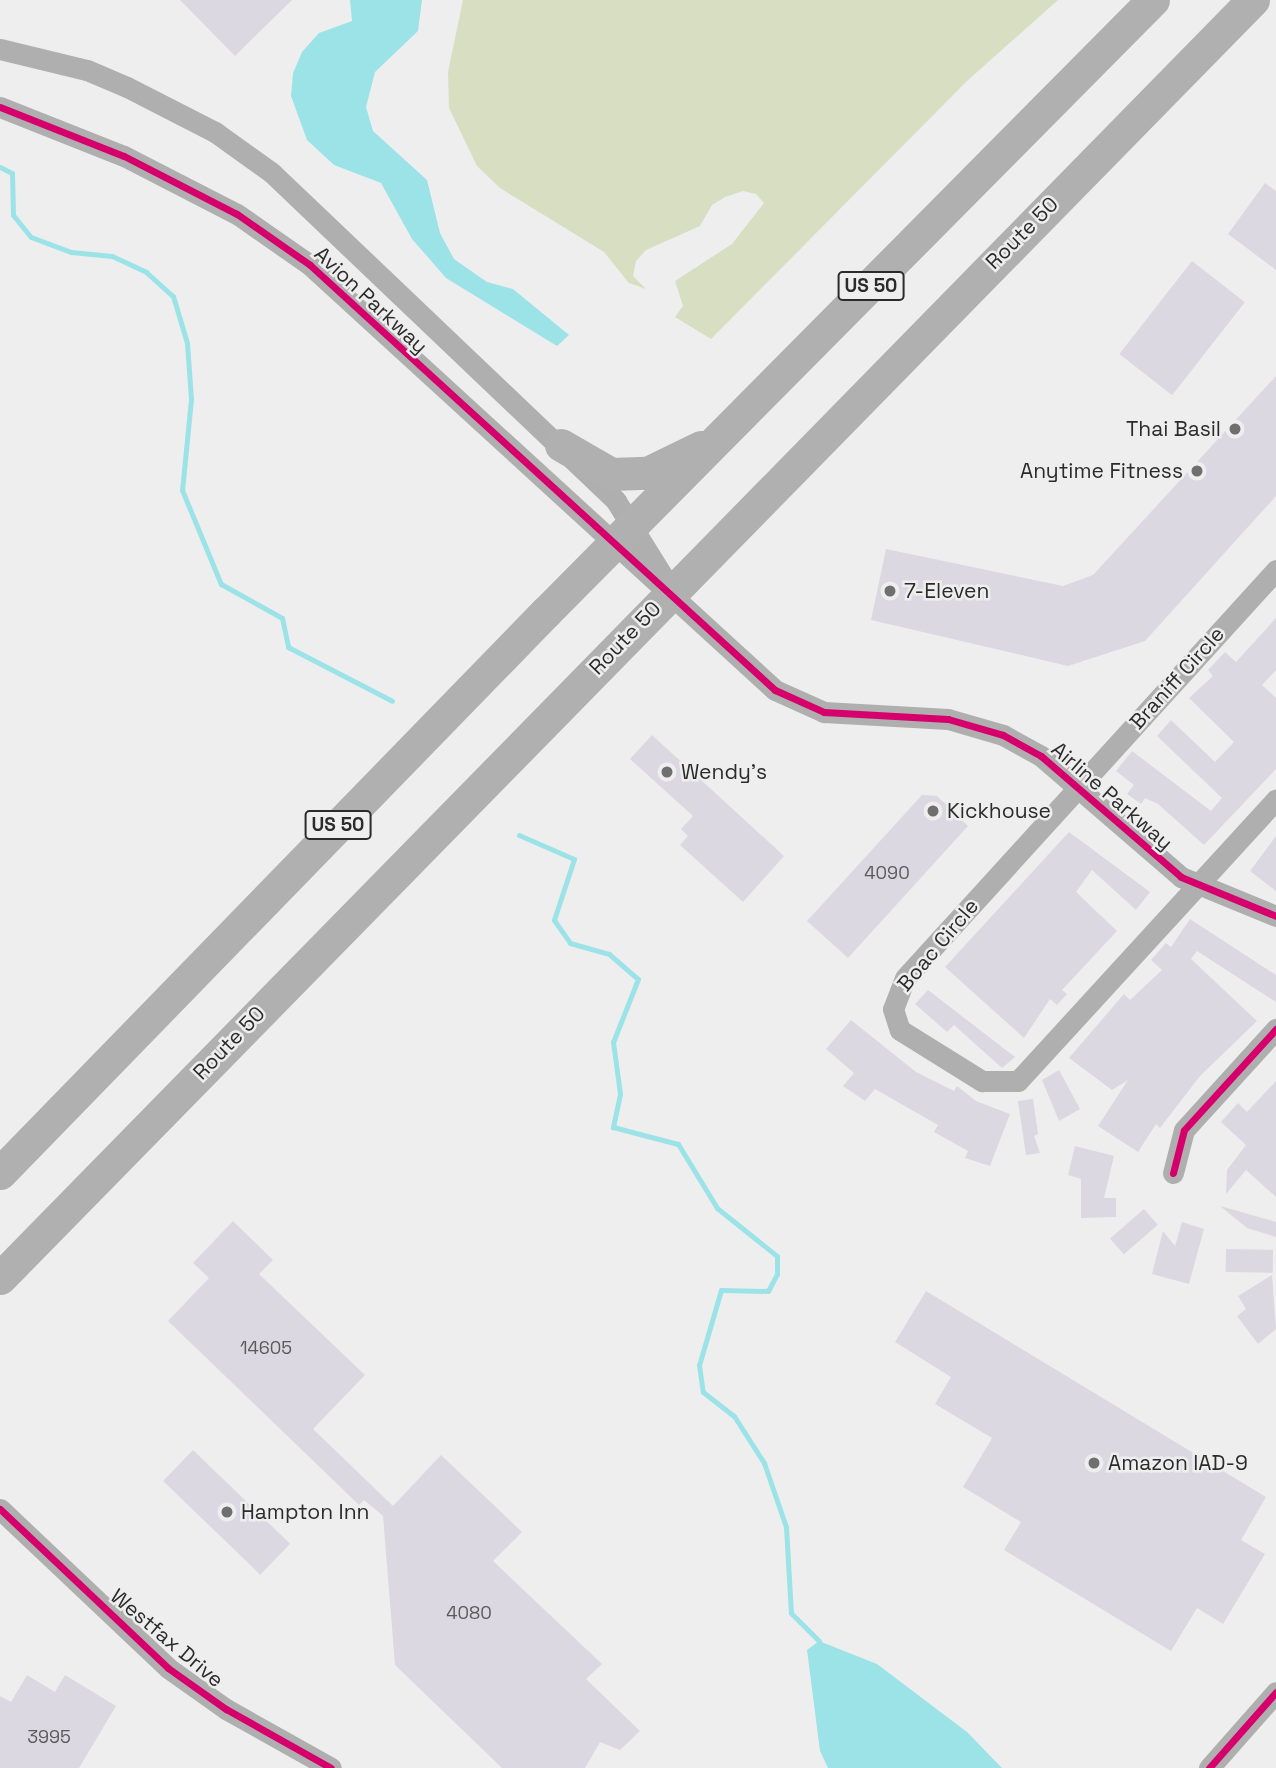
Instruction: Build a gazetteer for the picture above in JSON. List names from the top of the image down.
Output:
{
  "streets": {
    "highway": ["Route 50", "US 50"],
    "street": [
      "Avion Parkway",
      "Braniff Circle",
      "Airline Parkway",
      "Boac Circle",
      "Westfax Drive"
    ]
  },
  "crossings": [
    ["Route 50", "Avion Parkway"],
    ["Route 50", "Airline Parkway"],
    ["US 50", "Avion Parkway"],
    ["Avion Parkway", "Airline Parkway"],
    ["Braniff Circle", "Airline Parkway"],
    ["Braniff Circle", "Boac Circle"],
    ["Airline Parkway", "Boac Circle"]
  ],
  "places": [
    "Thai Basil",
    "Anytime Fitness",
    "7-Eleven",
    "Wendy's",
    "Kickhouse",
    "Amazon IAD-9",
    "Hampton Inn"
  ],
  "house_numbers": [
    "4090",
    "14605",
    "4080",
    "3995"
  ]
}
